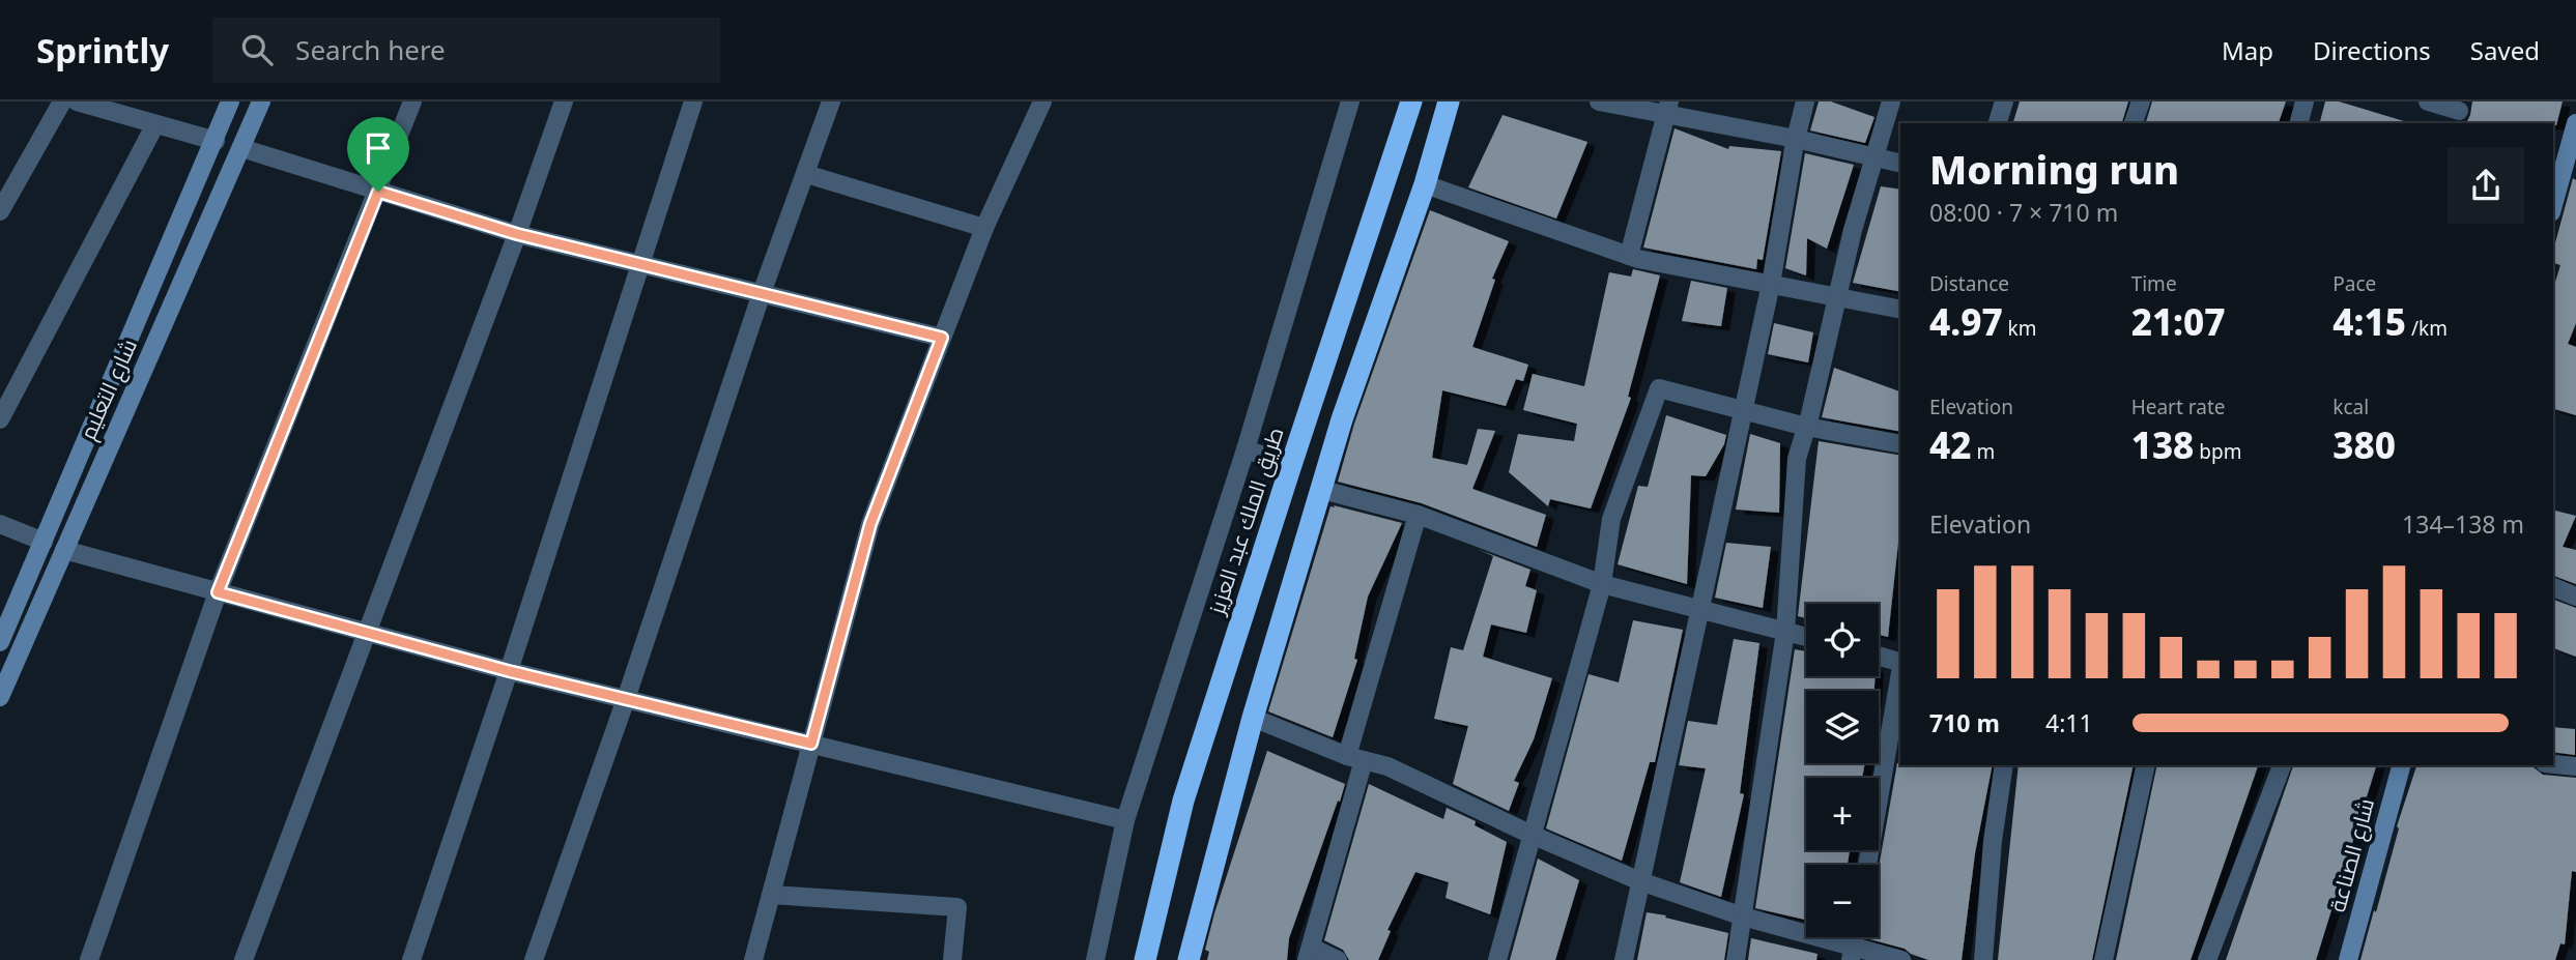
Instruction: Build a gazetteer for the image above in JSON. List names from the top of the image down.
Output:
{
  "streets": {
    "highway": ["طريق الملك عبد العزيز"],
    "street": ["شارع التعليم", "شارع الصناعة"]
  },
  "page": {
    "header": "Sprintly",
    "search": "Search here",
    "nav": ["Map", "Directions", "Saved"],
    "heading": ["Morning run", "08:00 · 7 × 710 m"],
    "stats": [
      ["Distance", "4.97 km"],
      ["Time", "21:07"],
      ["Pace", "4:15 /km"],
      ["Elevation", "42 m"],
      ["Heart rate", "138 bpm"],
      ["kcal", "380"]
    ],
    "chart": ["Elevation", "134–138 m"],
    "map_buttons": ["+", "−"],
    "list": [
      {
        "name": "710 m",
        "note": "4:11"
      }
    ]
  }
}
